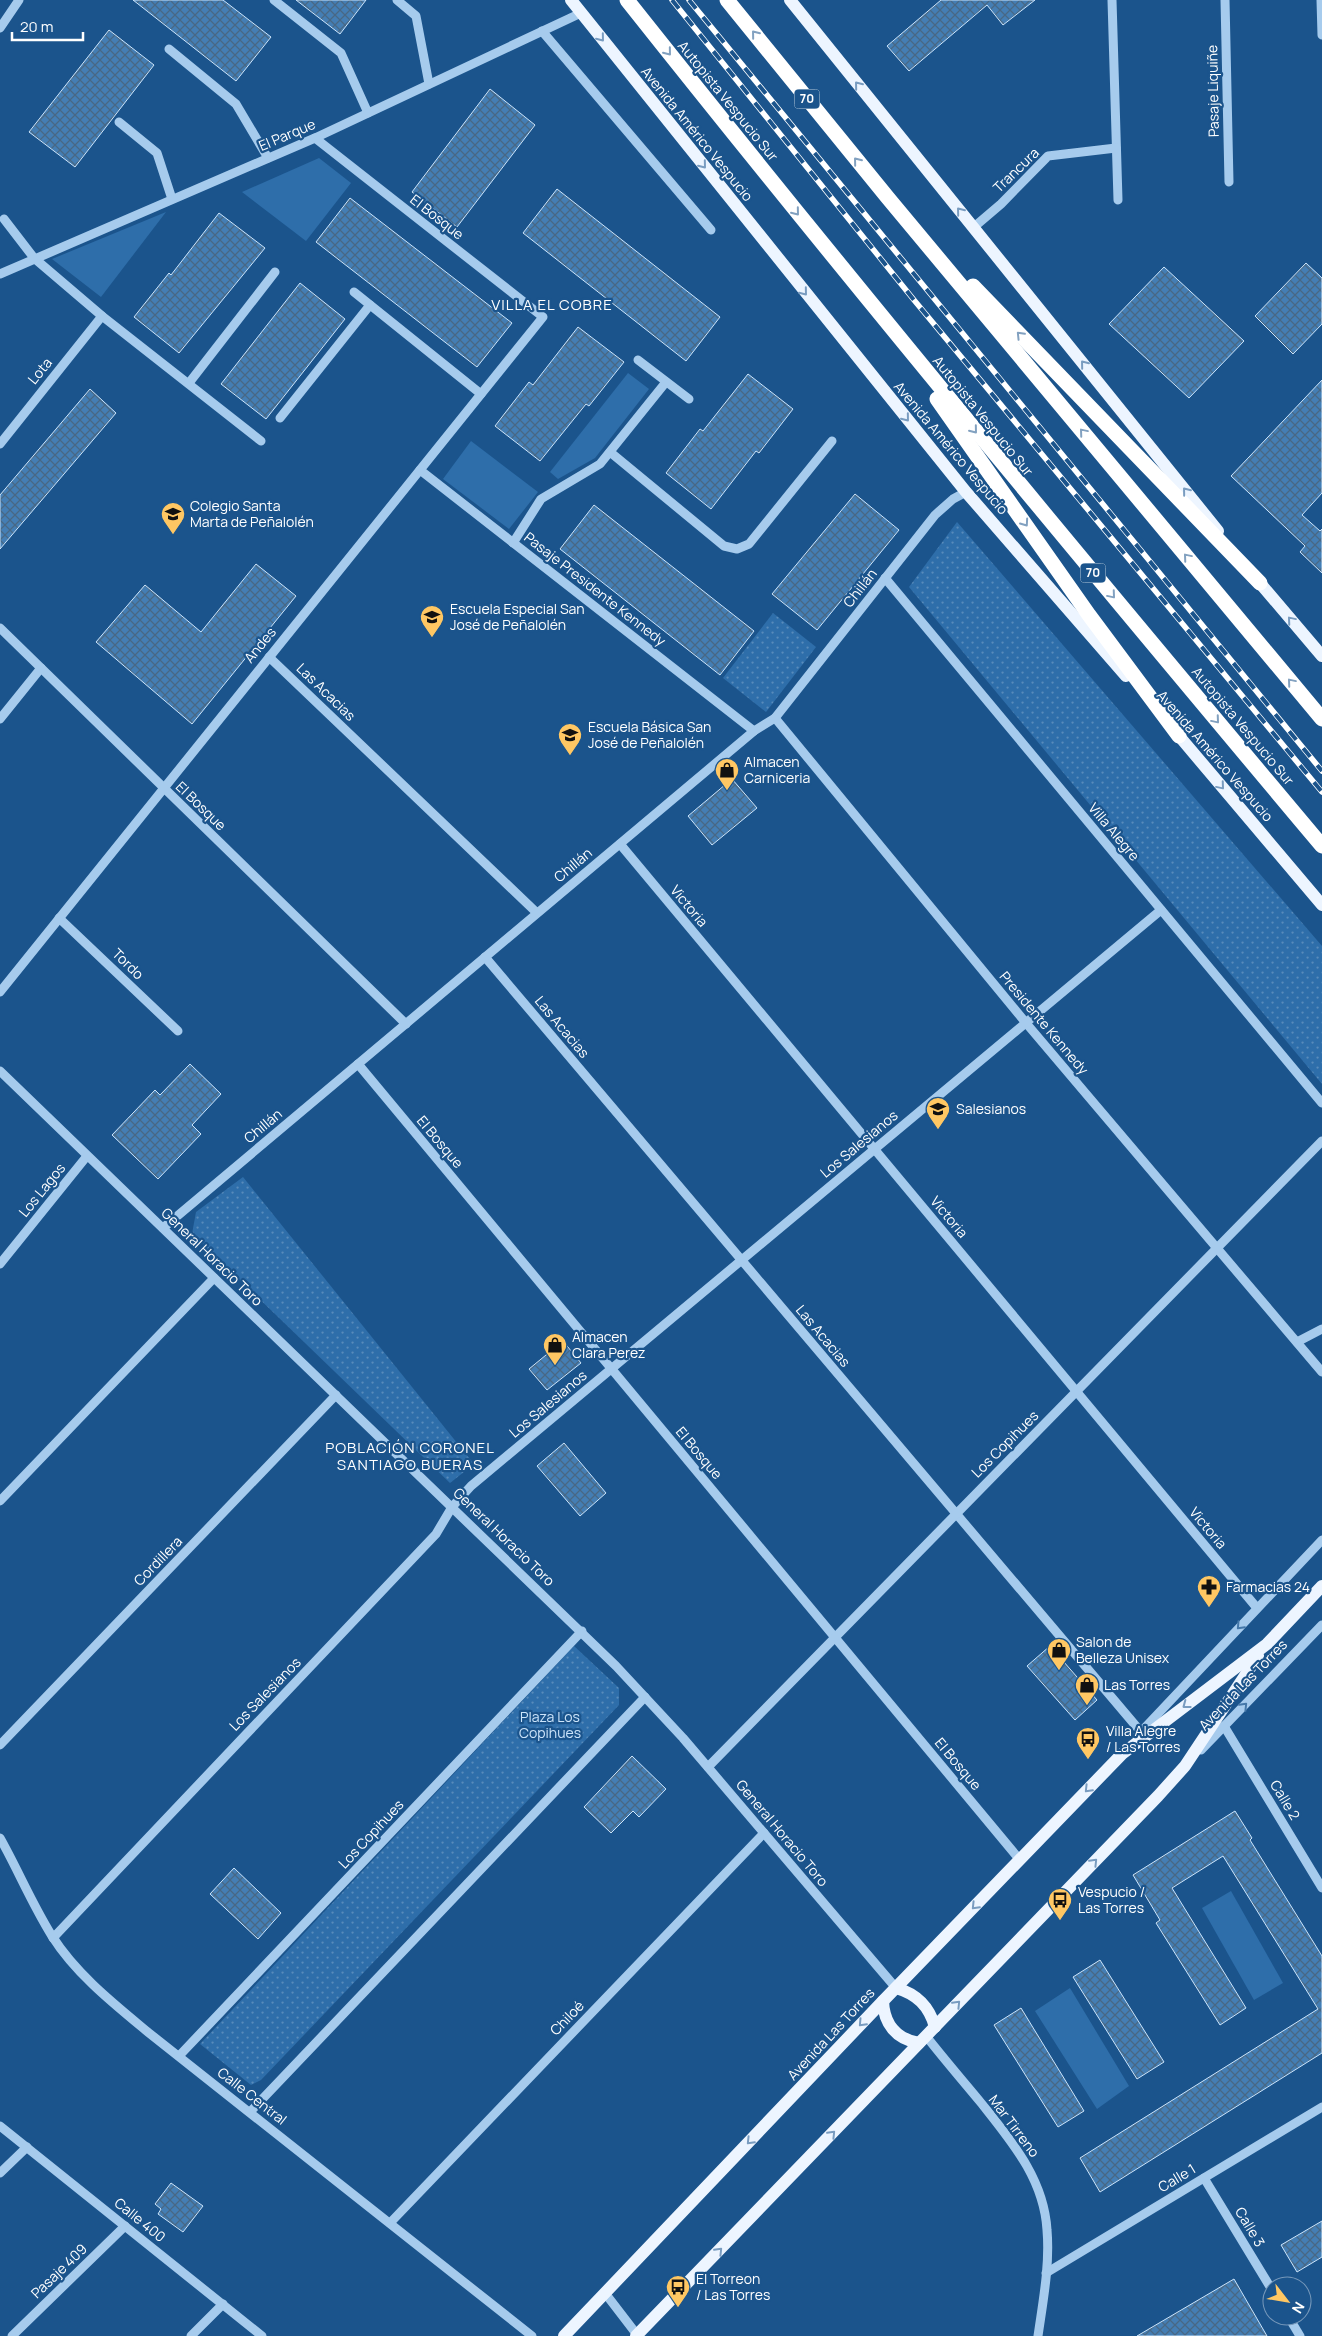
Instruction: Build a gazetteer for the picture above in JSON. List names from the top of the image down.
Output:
{
  "streets": {
    "highway": ["70", "Autopista Vespucio Sur"],
    "main road": ["Avenida Américo Vespucio", "Avenida Las Torres"],
    "street": [
      "Pasaje Liquiñe",
      "El Parque",
      "Trancura",
      "El Bosque",
      "Lota",
      "Chillán",
      "Pasaje Presidente Kennedy",
      "Andes",
      "Las Acacias",
      "Villa Alegre",
      "Victoria",
      "Tordo",
      "Presidente Kennedy",
      "Los Salesianos",
      "Los Lagos",
      "General Horacio Toro",
      "Los Copihues",
      "Cordillera",
      "Calle 2",
      "Chiloé",
      "Calle Central",
      "Mar Tirreno",
      "Calle 1",
      "Calle 400",
      "Calle 3",
      "Pasaje 409"
    ]
  },
  "crossings": [
    ["Avenida Américo Vespucio", "El Parque"],
    ["Avenida Américo Vespucio", "Chillán"],
    ["El Parque", "El Bosque"],
    ["El Bosque", "Chillán"],
    ["El Bosque", "Andes"],
    ["El Bosque", "Los Salesianos"],
    ["El Bosque", "Los Copihues"],
    ["El Bosque", "Avenida Las Torres"],
    ["Chillán", "Pasaje Presidente Kennedy"],
    ["Chillán", "Las Acacias"],
    ["Chillán", "Villa Alegre"],
    ["Chillán", "Victoria"],
    ["Chillán", "Presidente Kennedy"],
    ["Chillán", "General Horacio Toro"],
    ["Pasaje Presidente Kennedy", "Andes"],
    ["Andes", "Las Acacias"],
    ["Andes", "Tordo"],
    ["Las Acacias", "Los Salesianos"],
    ["Las Acacias", "Los Copihues"],
    ["Las Acacias", "Avenida Las Torres"],
    ["Villa Alegre", "Los Salesianos"],
    ["Victoria", "Los Salesianos"],
    ["Victoria", "Los Copihues"],
    ["Victoria", "Avenida Las Torres"],
    ["Presidente Kennedy", "Los Salesianos"],
    ["Presidente Kennedy", "Los Copihues"],
    ["Los Salesianos", "General Horacio Toro"],
    ["Los Salesianos", "Calle Central"],
    ["Los Lagos", "General Horacio Toro"],
    ["General Horacio Toro", "Los Copihues"],
    ["General Horacio Toro", "Cordillera"],
    ["General Horacio Toro", "Avenida Las Torres"],
    ["General Horacio Toro", "Chiloé"],
    ["General Horacio Toro", "Mar Tirreno"],
    ["Los Copihues", "Calle Central"],
    ["Avenida Las Torres", "Calle 2"],
    ["Avenida Las Torres", "Mar Tirreno"],
    ["Chiloé", "Calle Central"],
    ["Mar Tirreno", "Calle 1"],
    ["Calle 1", "Calle 3"],
    ["Calle 400", "Pasaje 409"]
  ],
  "one_way": ["Avenida Américo Vespucio"],
  "districts": ["VILLA EL COBRE", "POBLACIÓN CORONEL SANTIAGO BUERAS"],
  "parks": ["Plaza Los Copihues"],
  "places": {
    "school or university": [
      "Colegio Santa Marta de Peñalolén",
      "Escuela Especial San José de Peñalolén",
      "Escuela Básica San José de Peñalolén",
      "Salesianos"
    ],
    "shop": [
      "Almacen Carniceria",
      "Almacen Clara Perez",
      "Salon de Belleza Unisex",
      "Las Torres"
    ],
    "pharmacy": ["Farmacias 24"],
    "bus stop": ["Villa Alegre / Las Torres", "Vespucio / Las Torres", "El Torreon / Las Torres"]
  },
  "scale_bar": "20 m",
  "north": "bottom right"
}
